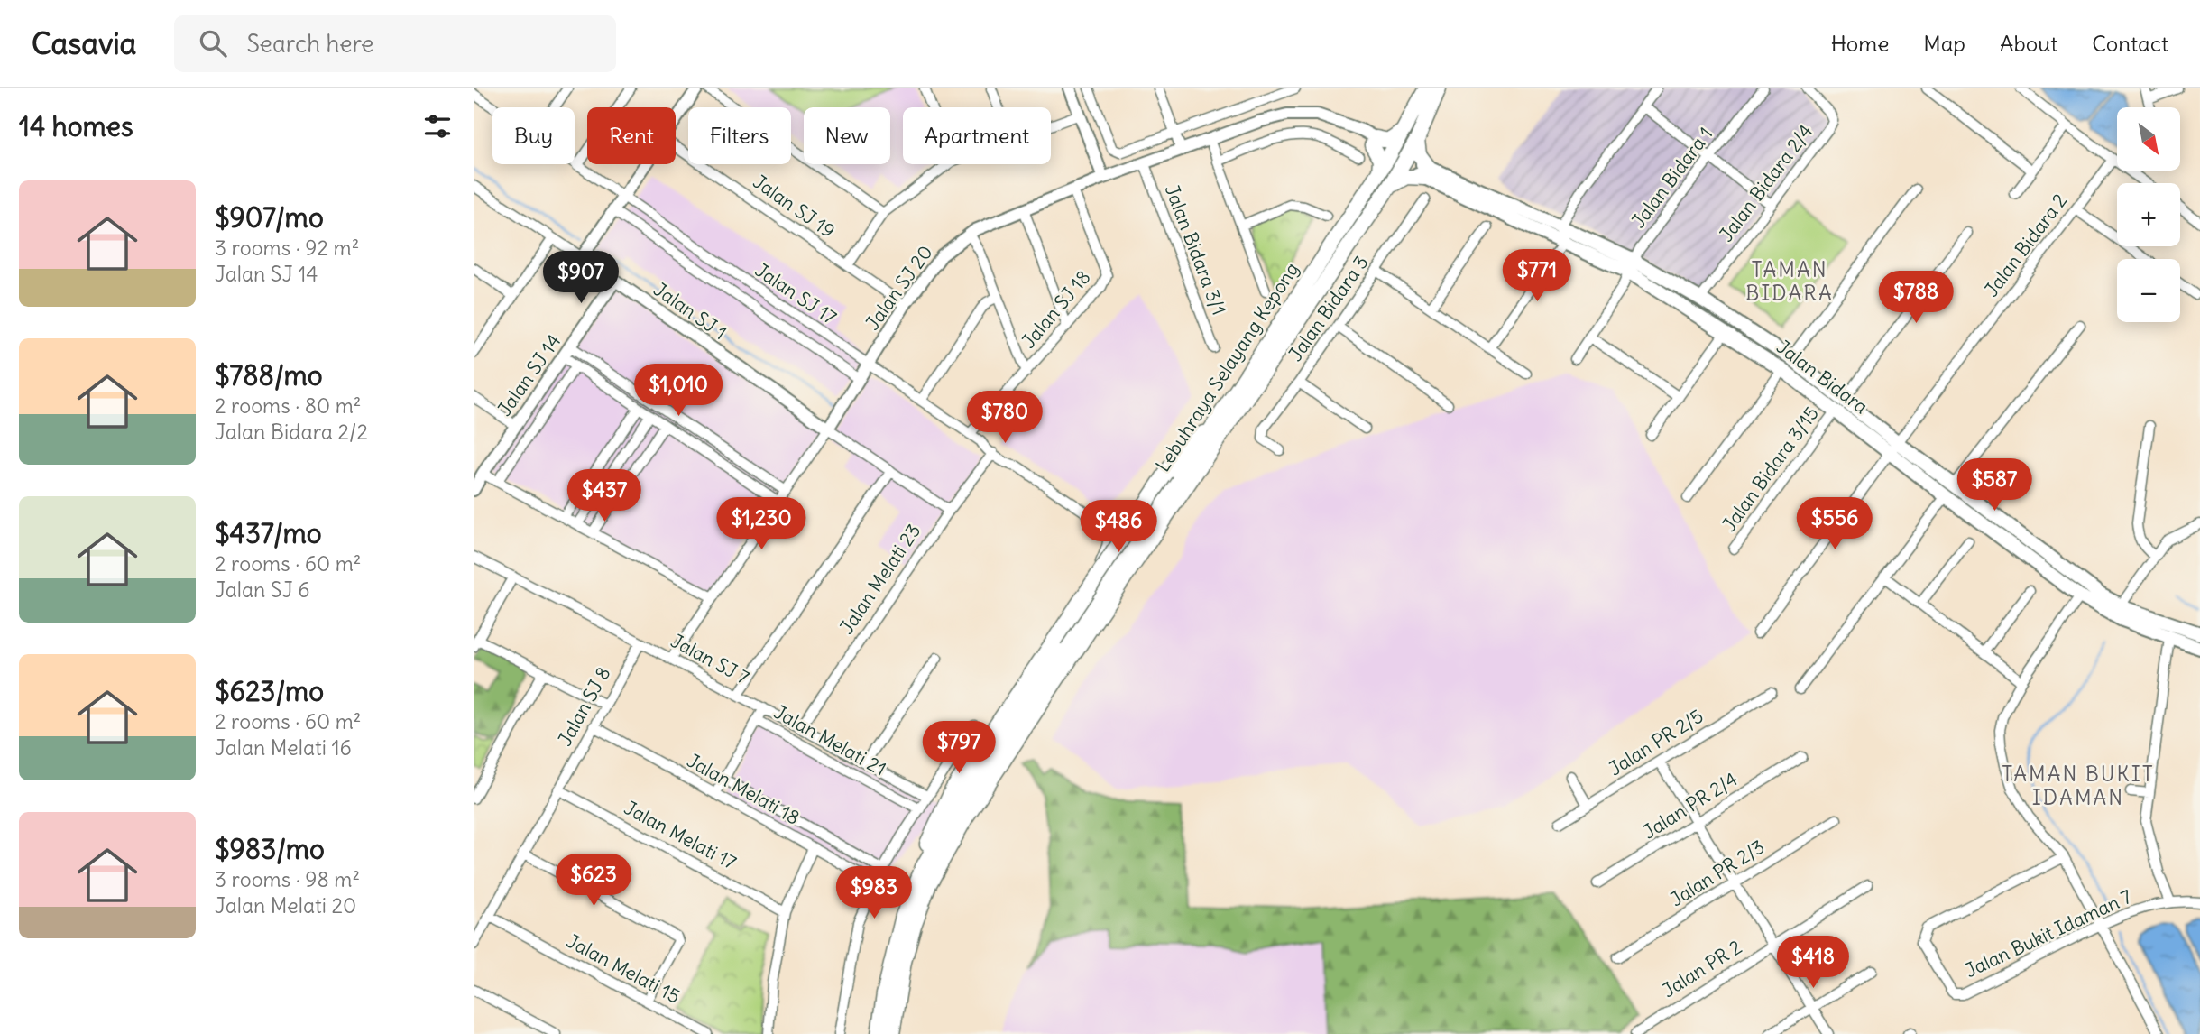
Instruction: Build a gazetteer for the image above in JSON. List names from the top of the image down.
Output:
{
  "streets": {
    "main road": ["Lebuhraya Selayang Kepong", "Jalan Bidara"],
    "street": [
      "Jalan Bidara 1",
      "Jalan Bidara 2/4",
      "Jalan SJ 19",
      "Jalan Bidara 2",
      "Jalan Bidara 3/1",
      "Jalan SJ 20",
      "Jalan SJ 17",
      "Jalan Bidara 3",
      "Jalan SJ 18",
      "Jalan SJ 1",
      "Jalan SJ 14",
      "Jalan Bidara 3/15",
      "Jalan Melati 23",
      "Jalan SJ 7",
      "Jalan SJ 8",
      "Jalan Melati 21",
      "Jalan PR 2/5",
      "Jalan Melati 18",
      "Jalan PR 2/4",
      "Jalan Melati 17",
      "Jalan PR 2/3",
      "Jalan Bukit Idaman 7",
      "Jalan Melati 15",
      "Jalan PR 2"
    ]
  },
  "crossings": [
    ["Jalan Bidara 1", "Jalan Bidara"],
    ["Jalan Bidara 2/4", "Jalan Bidara"],
    ["Jalan SJ 19", "Jalan SJ 20"],
    ["Jalan Bidara 2", "Jalan Bidara"],
    ["Jalan Bidara 3/1", "Jalan SJ 20"],
    ["Jalan SJ 20", "Jalan SJ 17"],
    ["Jalan SJ 20", "Jalan SJ 18"],
    ["Jalan SJ 20", "Jalan SJ 1"],
    ["Jalan SJ 20", "Lebuhraya Selayang Kepong"],
    ["Jalan SJ 20", "Jalan Bidara"],
    ["Jalan SJ 17", "Jalan SJ 18"],
    ["Jalan SJ 17", "Lebuhraya Selayang Kepong"],
    ["Jalan SJ 17", "Jalan Melati 23"],
    ["Jalan SJ 1", "Jalan SJ 14"],
    ["Jalan SJ 1", "Jalan Melati 23"],
    ["Lebuhraya Selayang Kepong", "Jalan Bidara"],
    ["Jalan Bidara", "Jalan Bidara 3/15"],
    ["Jalan Melati 23", "Jalan SJ 7"],
    ["Jalan SJ 7", "Jalan SJ 8"],
    ["Jalan SJ 8", "Jalan Melati 18"],
    ["Jalan SJ 8", "Jalan Melati 17"],
    ["Jalan SJ 8", "Jalan Melati 15"]
  ],
  "districts": ["TAMAN BIDARA", "TAMAN BUKIT IDAMAN"],
  "north": "bottom right",
  "page": {
    "header": "Casavia",
    "search": "Search here",
    "nav": [
      "Home",
      "Map",
      "About",
      "Contact"
    ],
    "heading": "14 homes",
    "map_buttons": ["+", "−"],
    "chip": [
      "Buy",
      "Rent",
      "Filters",
      "New",
      "Apartment"
    ],
    "list": [
      {
        "name": "$907/mo",
        "note": "3 rooms · 92 m² · Jalan SJ 14"
      },
      {
        "name": "$788/mo",
        "note": "2 rooms · 80 m² · Jalan Bidara 2/2"
      },
      {
        "name": "$437/mo",
        "note": "2 rooms · 60 m² · Jalan SJ 6"
      },
      {
        "name": "$623/mo",
        "note": "2 rooms · 60 m² · Jalan Melati 16"
      },
      {
        "name": "$983/mo",
        "note": "3 rooms · 98 m² · Jalan Melati 20"
      }
    ],
    "price": [
      "$771",
      "$907",
      "$788",
      "$1,010",
      "$780",
      "$587",
      "$437",
      "$1,230",
      "$556",
      "$486",
      "$797",
      "$623",
      "$983",
      "$418"
    ]
  }
}
